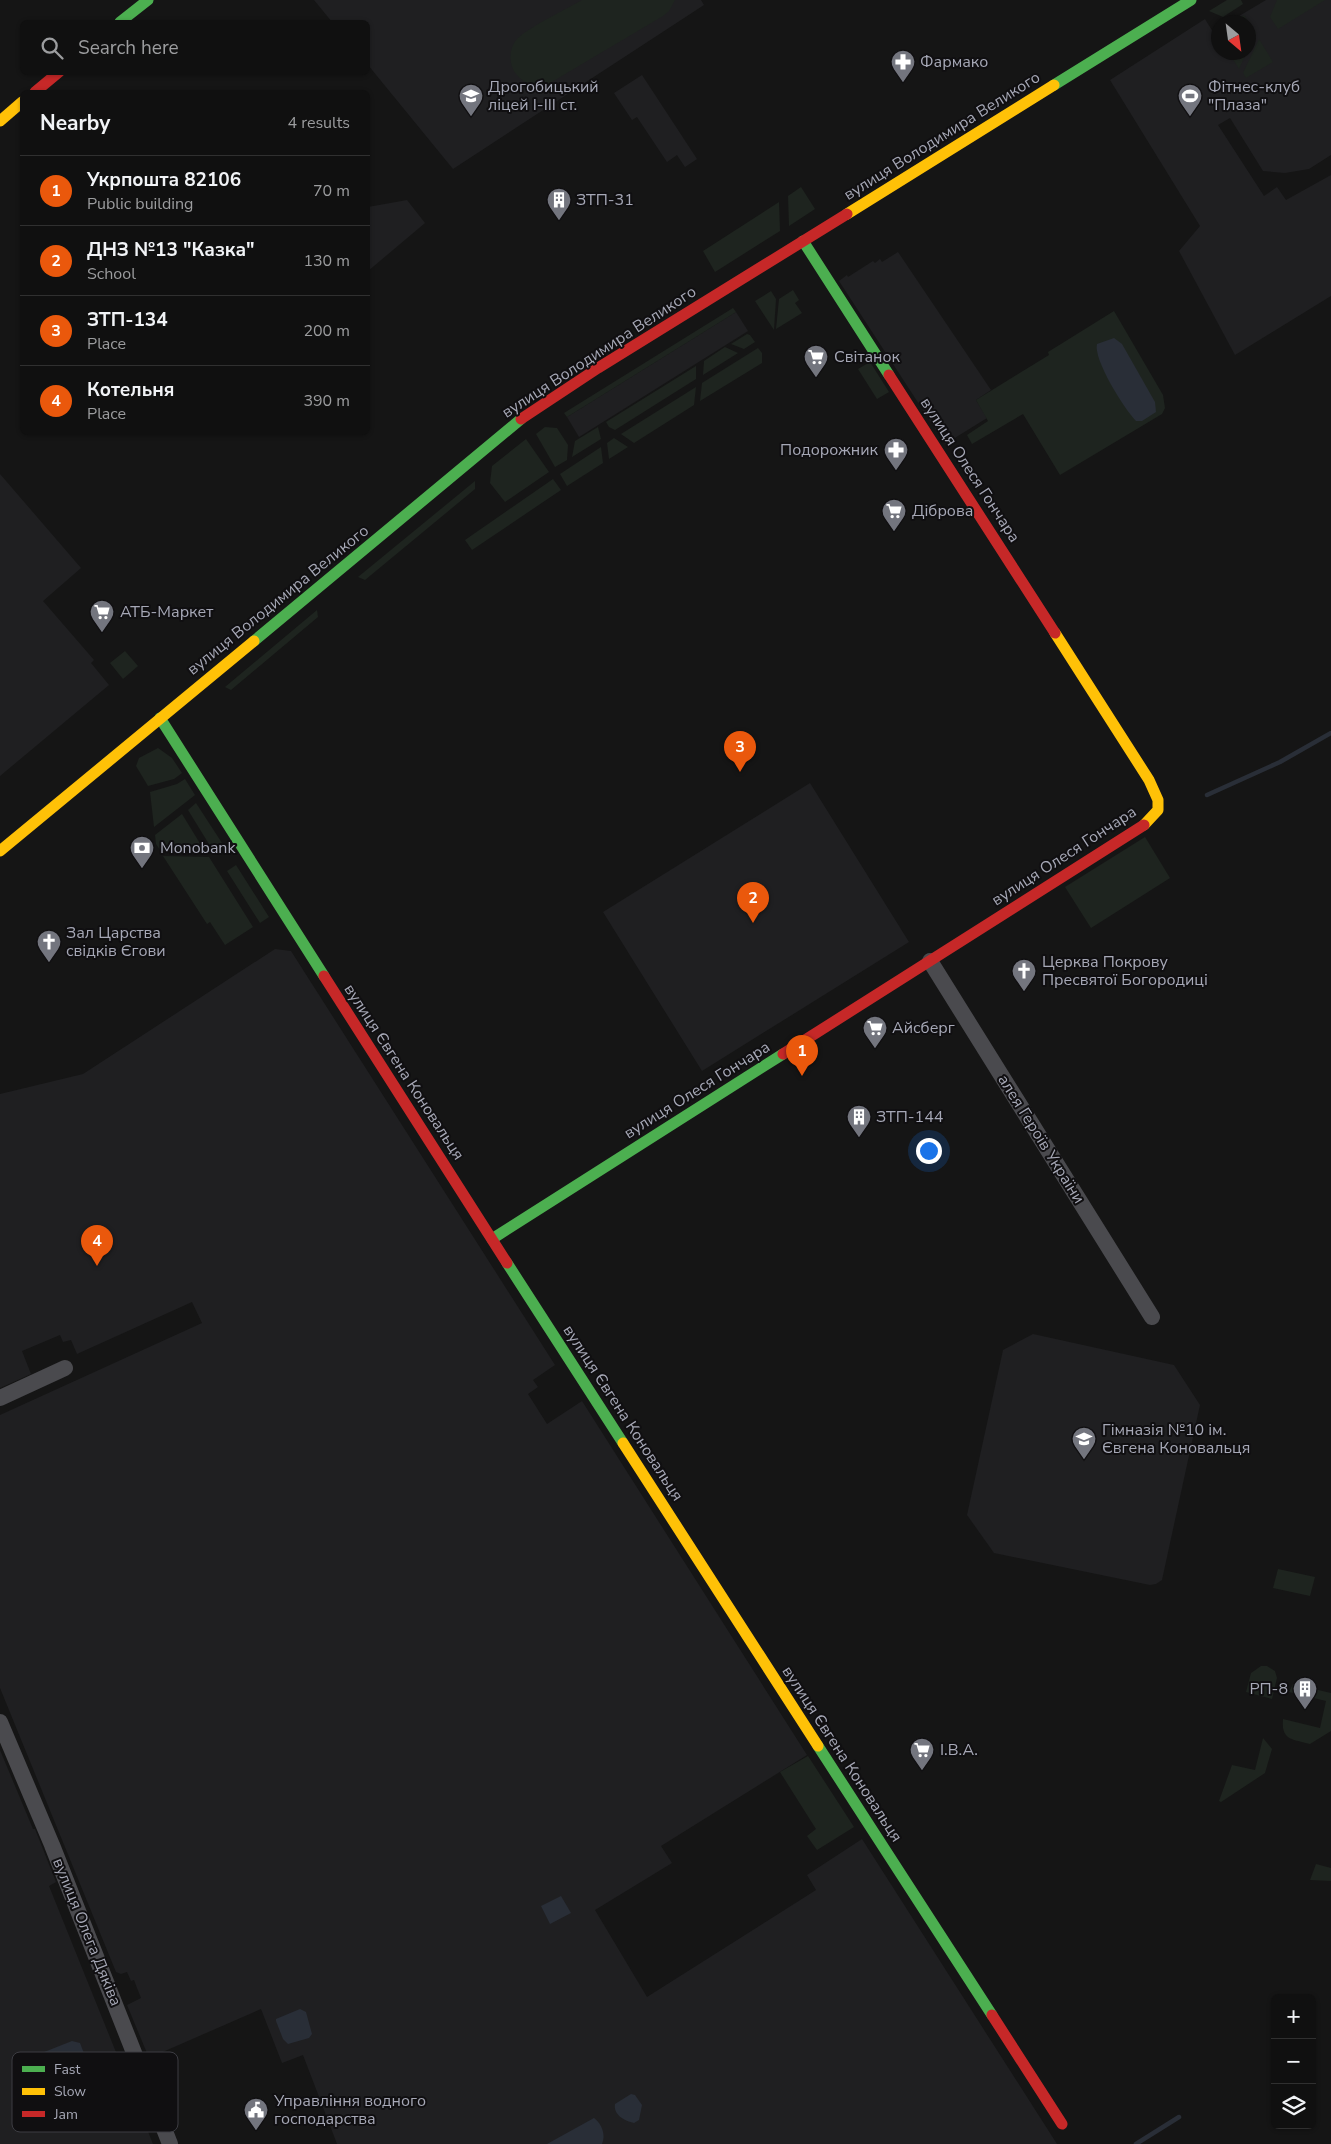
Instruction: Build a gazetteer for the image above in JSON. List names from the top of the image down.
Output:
{
  "streets": {
    "street": [
      "вулиця Володимира Великого",
      "вулиця Олеся Гончара",
      "вулиця Євгена Коновальця",
      "алея Героїв України",
      "вулиця Олега Дяківа"
    ]
  },
  "crossings": [
    ["вулиця Володимира Великого", "вулиця Олеся Гончара"],
    ["вулиця Володимира Великого", "вулиця Євгена Коновальця"],
    ["вулиця Олеся Гончара", "вулиця Євгена Коновальця"],
    ["вулиця Олеся Гончара", "алея Героїв України"]
  ],
  "places": {
    "pharmacy": ["Фармако", "Подорожник"],
    "school or university": ["Дрогобицький ліцей І-ІІІ ст.", "Гімназія №10 ім. Євгена Коновальця"],
    "sports": ["Фітнес-клуб \"Плаза\""],
    "building": ["ЗТП-31", "ЗТП-144", "РП-8"],
    "supermarket": [
      "Світанок",
      "Діброва",
      "АТБ-Маркет",
      "Айсберг",
      "І.В.А."
    ],
    "bank": ["Monobank"],
    "church": ["Зал Царства свідків Єгови", "Церква Покрову Пресвятої Богородиці"],
    "public building": ["Управління водного господарства"]
  },
  "legend": ["Fast", "Slow", "Jam"],
  "north": "bottom right",
  "page": {
    "search": "Search here",
    "heading": ["Nearby", "4 results"],
    "list": [
      {
        "mark": "1",
        "name": "Укрпошта 82106",
        "note": "Public building",
        "value": "70 m"
      },
      {
        "mark": "2",
        "name": "ДНЗ №13 \"Казка\"",
        "note": "School",
        "value": "130 m"
      },
      {
        "mark": "3",
        "name": "ЗТП-134",
        "note": "Place",
        "value": "200 m"
      },
      {
        "mark": "4",
        "name": "Котельня",
        "note": "Place",
        "value": "390 m"
      }
    ],
    "pins": [
      "3",
      "2",
      "1",
      "4"
    ],
    "map_buttons": ["+", "−"]
  }
}
